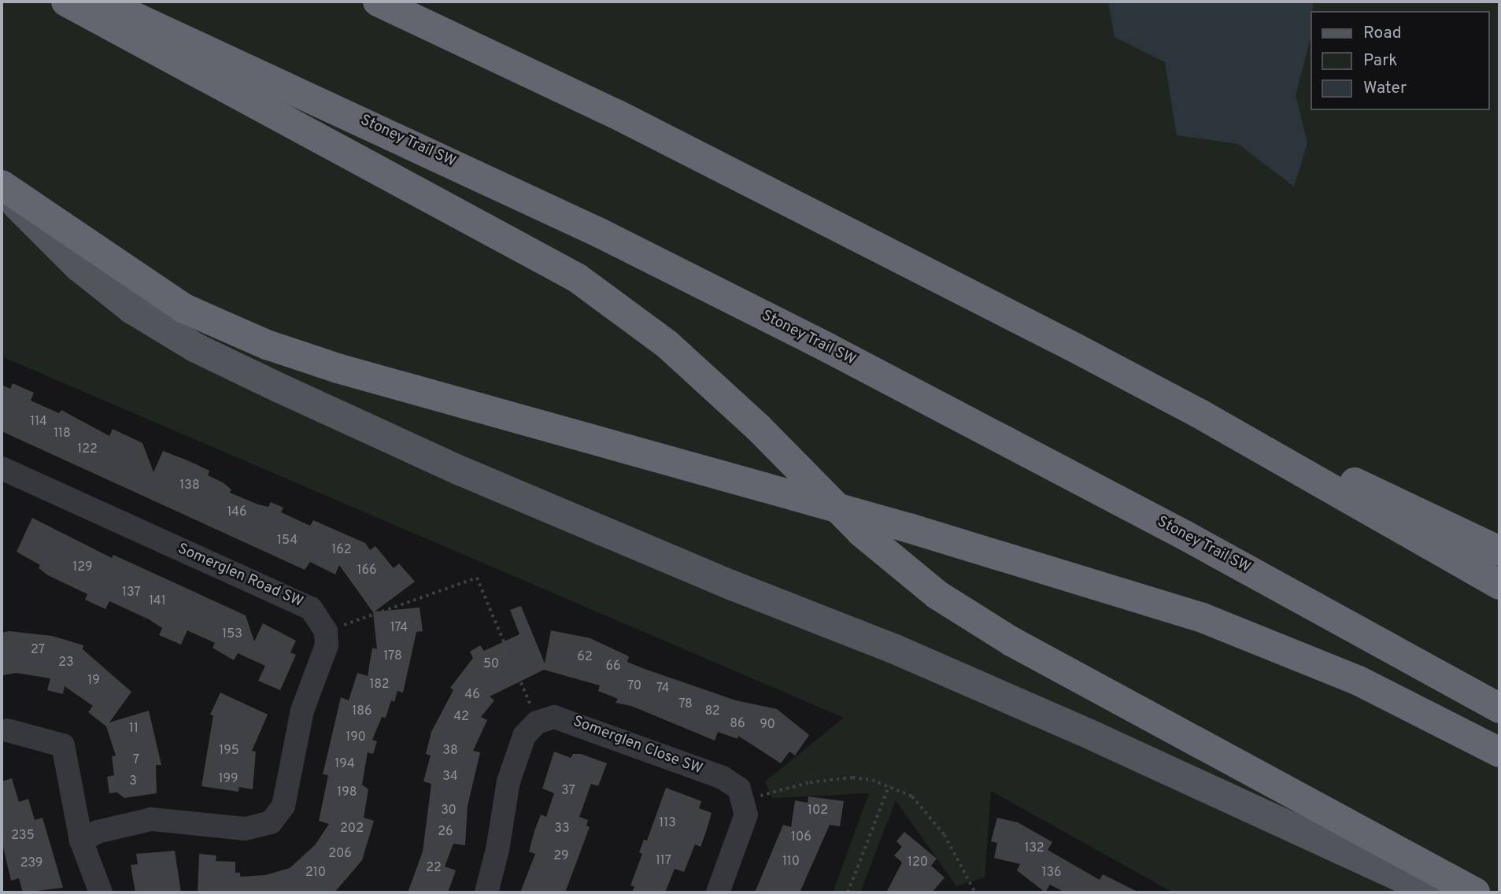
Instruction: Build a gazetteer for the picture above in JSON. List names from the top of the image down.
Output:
{
  "streets": {
    "highway": ["Stoney Trail SW"],
    "street": ["Somerglen Road SW", "Somerglen Close SW"]
  },
  "house_numbers": [
    "114",
    "118",
    "122",
    "138",
    "146",
    "154",
    "162",
    "129",
    "166",
    "137",
    "141",
    "174",
    "153",
    "27",
    "178",
    "62",
    "23",
    "50",
    "66",
    "19",
    "182",
    "70",
    "74",
    "46",
    "78",
    "186",
    "82",
    "42",
    "86",
    "90",
    "11",
    "190",
    "195",
    "38",
    "7",
    "194",
    "34",
    "199",
    "3",
    "37",
    "198",
    "30",
    "102",
    "113",
    "202",
    "33",
    "26",
    "235",
    "106",
    "132",
    "206",
    "29",
    "117",
    "110",
    "120",
    "239",
    "22",
    "210",
    "136"
  ],
  "legend": ["Road", "Park", "Water"]
}
